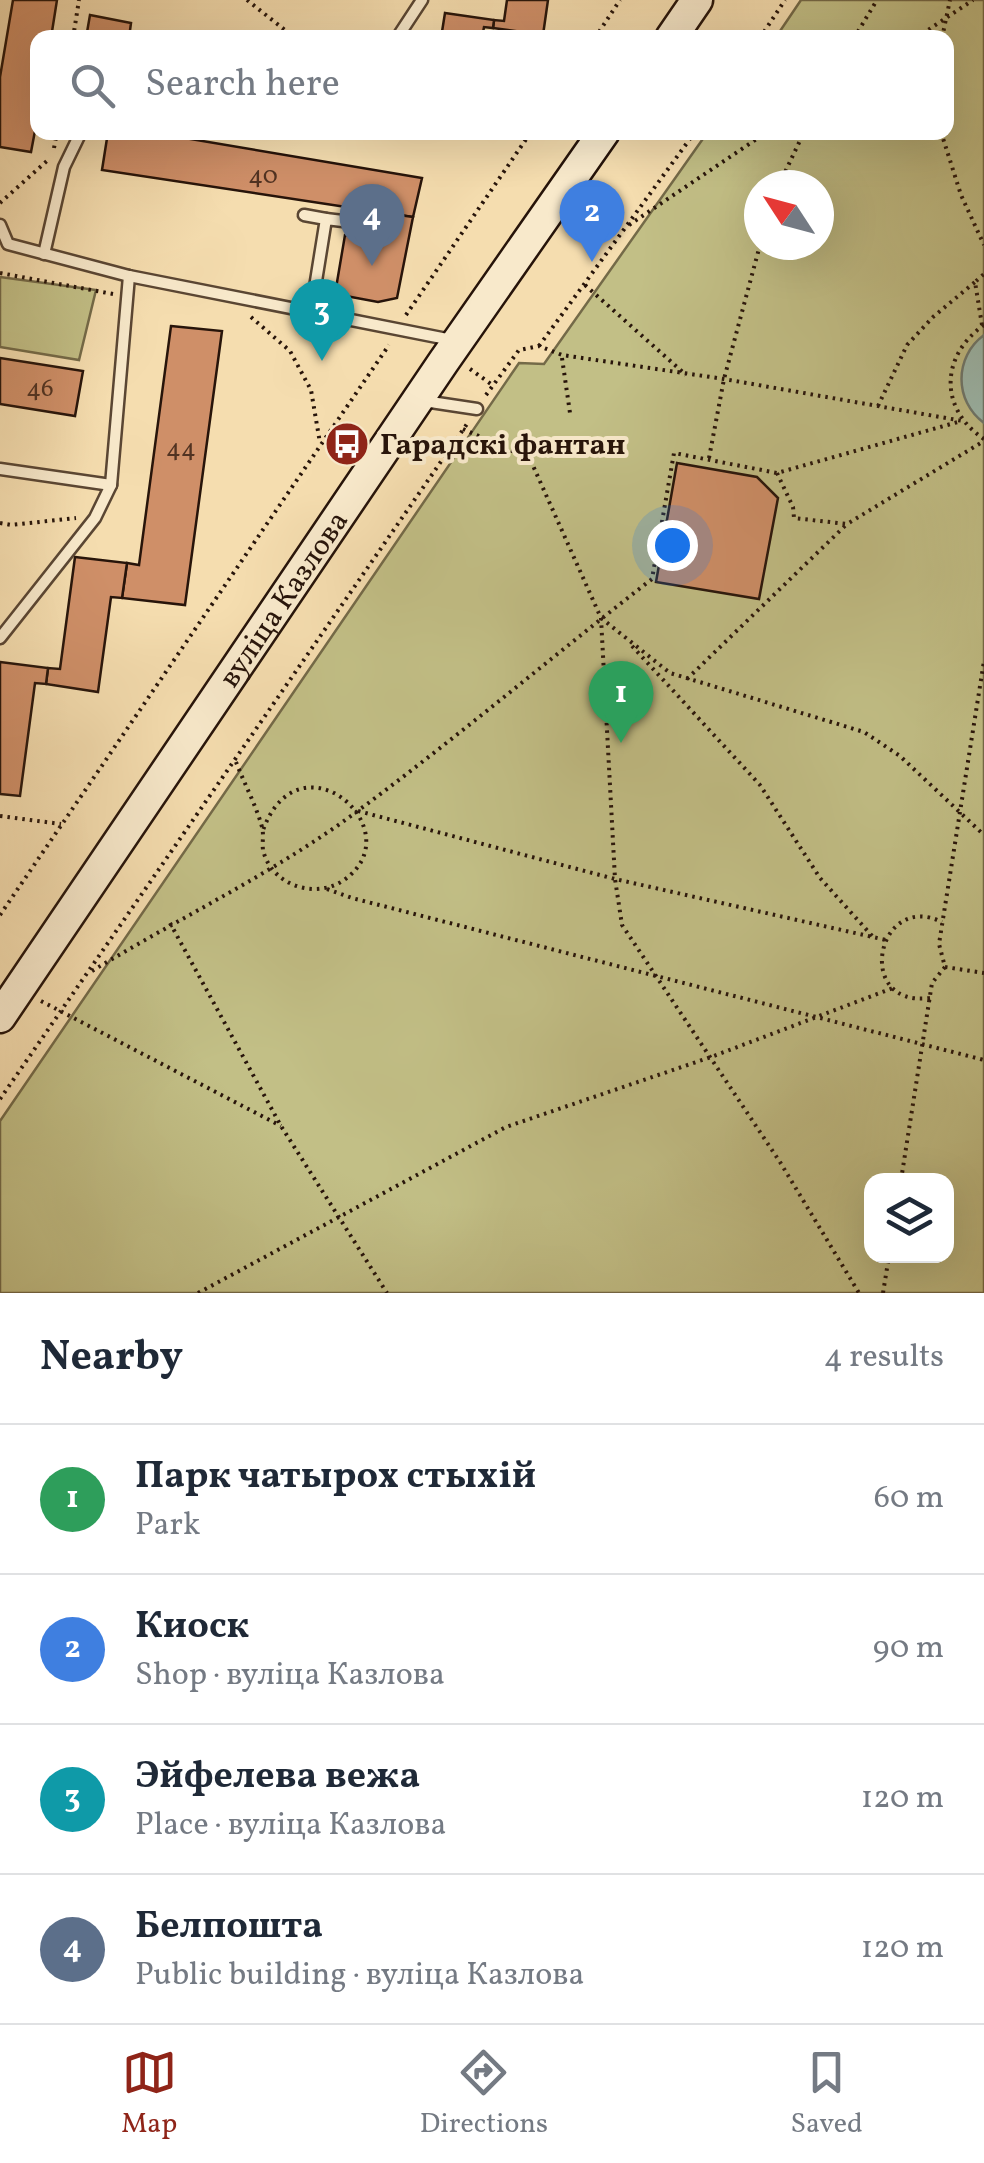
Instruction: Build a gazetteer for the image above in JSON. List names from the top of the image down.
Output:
{
  "streets": {
    "main road": ["вуліца Казлова"]
  },
  "places": {
    "bus stop": ["Гарадскі фантан"]
  },
  "house_numbers": ["40", "46", "44"],
  "north": "top left",
  "page": {
    "search": "Search here",
    "pins": [
      "2",
      "4",
      "3",
      "1"
    ],
    "heading": ["Nearby", "4 results"],
    "list": [
      {
        "mark": "1",
        "name": "Парк чатырох стыхій",
        "note": "Park",
        "value": "60 m"
      },
      {
        "mark": "2",
        "name": "Киоск",
        "note": "Shop · вуліца Казлова",
        "value": "90 m"
      },
      {
        "mark": "3",
        "name": "Эйфелева вежа",
        "note": "Place · вуліца Казлова",
        "value": "120 m"
      },
      {
        "mark": "4",
        "name": "Белпошта",
        "note": "Public building · вуліца Казлова",
        "value": "120 m"
      }
    ],
    "nav": ["Map", "Directions", "Saved"]
  }
}
